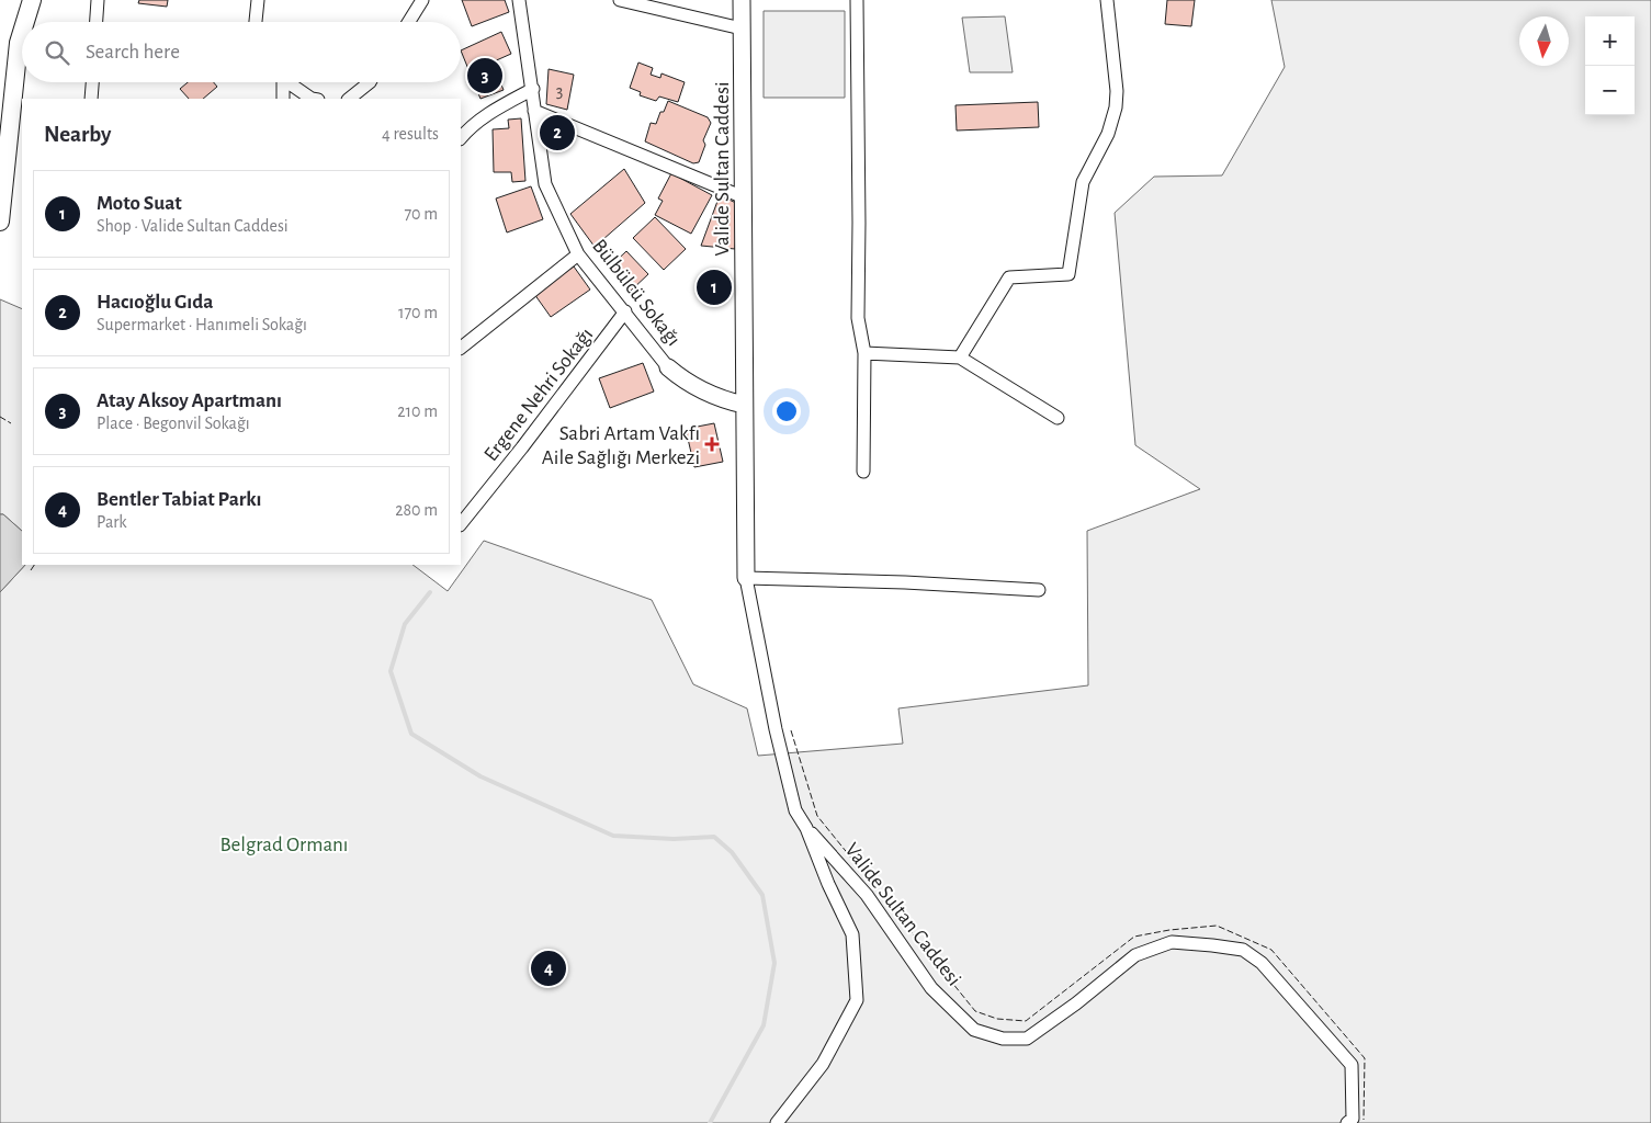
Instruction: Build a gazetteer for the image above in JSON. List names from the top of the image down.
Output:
{
  "streets": {
    "street": ["Valide Sultan Caddesi", "Bülbülcü Sokağı", "Ergene Nehri Sokağı"]
  },
  "crossings": [
    ["Valide Sultan Caddesi", "Bülbülcü Sokağı"],
    ["Bülbülcü Sokağı", "Ergene Nehri Sokağı"]
  ],
  "parks": ["Belgrad Ormanı"],
  "places": {
    "health": ["Sabri Artam Vakfı Aile Sağlığı Merkezi"]
  },
  "house_numbers": ["3"],
  "north": "bottom",
  "page": {
    "map_buttons": ["+", "−"],
    "search": "Search here",
    "pins": [
      "3",
      "2",
      "1",
      "4"
    ],
    "heading": ["Nearby", "4 results"],
    "list": [
      {
        "mark": "1",
        "name": "Moto Suat",
        "note": "Shop · Valide Sultan Caddesi",
        "value": "70 m"
      },
      {
        "mark": "2",
        "name": "Hacıoğlu Gıda",
        "note": "Supermarket · Hanımeli Sokağı",
        "value": "170 m"
      },
      {
        "mark": "3",
        "name": "Atay Aksoy Apartmanı",
        "note": "Place · Begonvil Sokağı",
        "value": "210 m"
      },
      {
        "mark": "4",
        "name": "Bentler Tabiat Parkı",
        "note": "Park",
        "value": "280 m"
      }
    ]
  }
}
